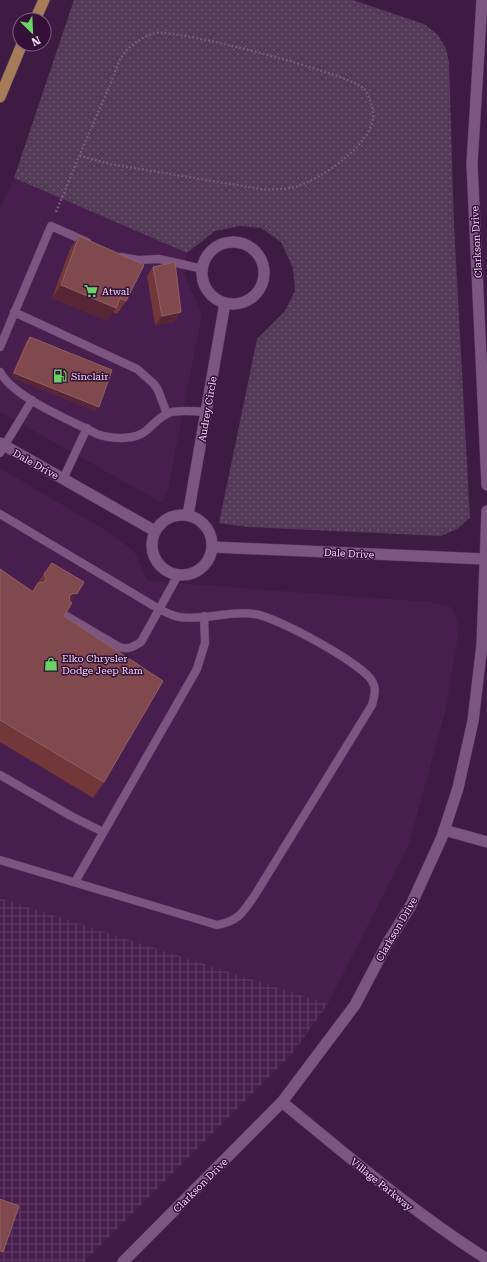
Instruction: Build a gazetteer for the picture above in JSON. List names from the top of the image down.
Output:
{
  "streets": {
    "street": [
      "Clarkson Drive",
      "Audrey Circle",
      "Dale Drive",
      "Village Parkway"
    ]
  },
  "crossings": [
    ["Clarkson Drive", "Dale Drive"],
    ["Clarkson Drive", "Village Parkway"],
    ["Audrey Circle", "Dale Drive"]
  ],
  "places": {
    "supermarket": ["Atwal"],
    "fuel station": ["Sinclair"],
    "shop": ["Elko Chrysler Dodge Jeep Ram"]
  },
  "north": "bottom right"
}
